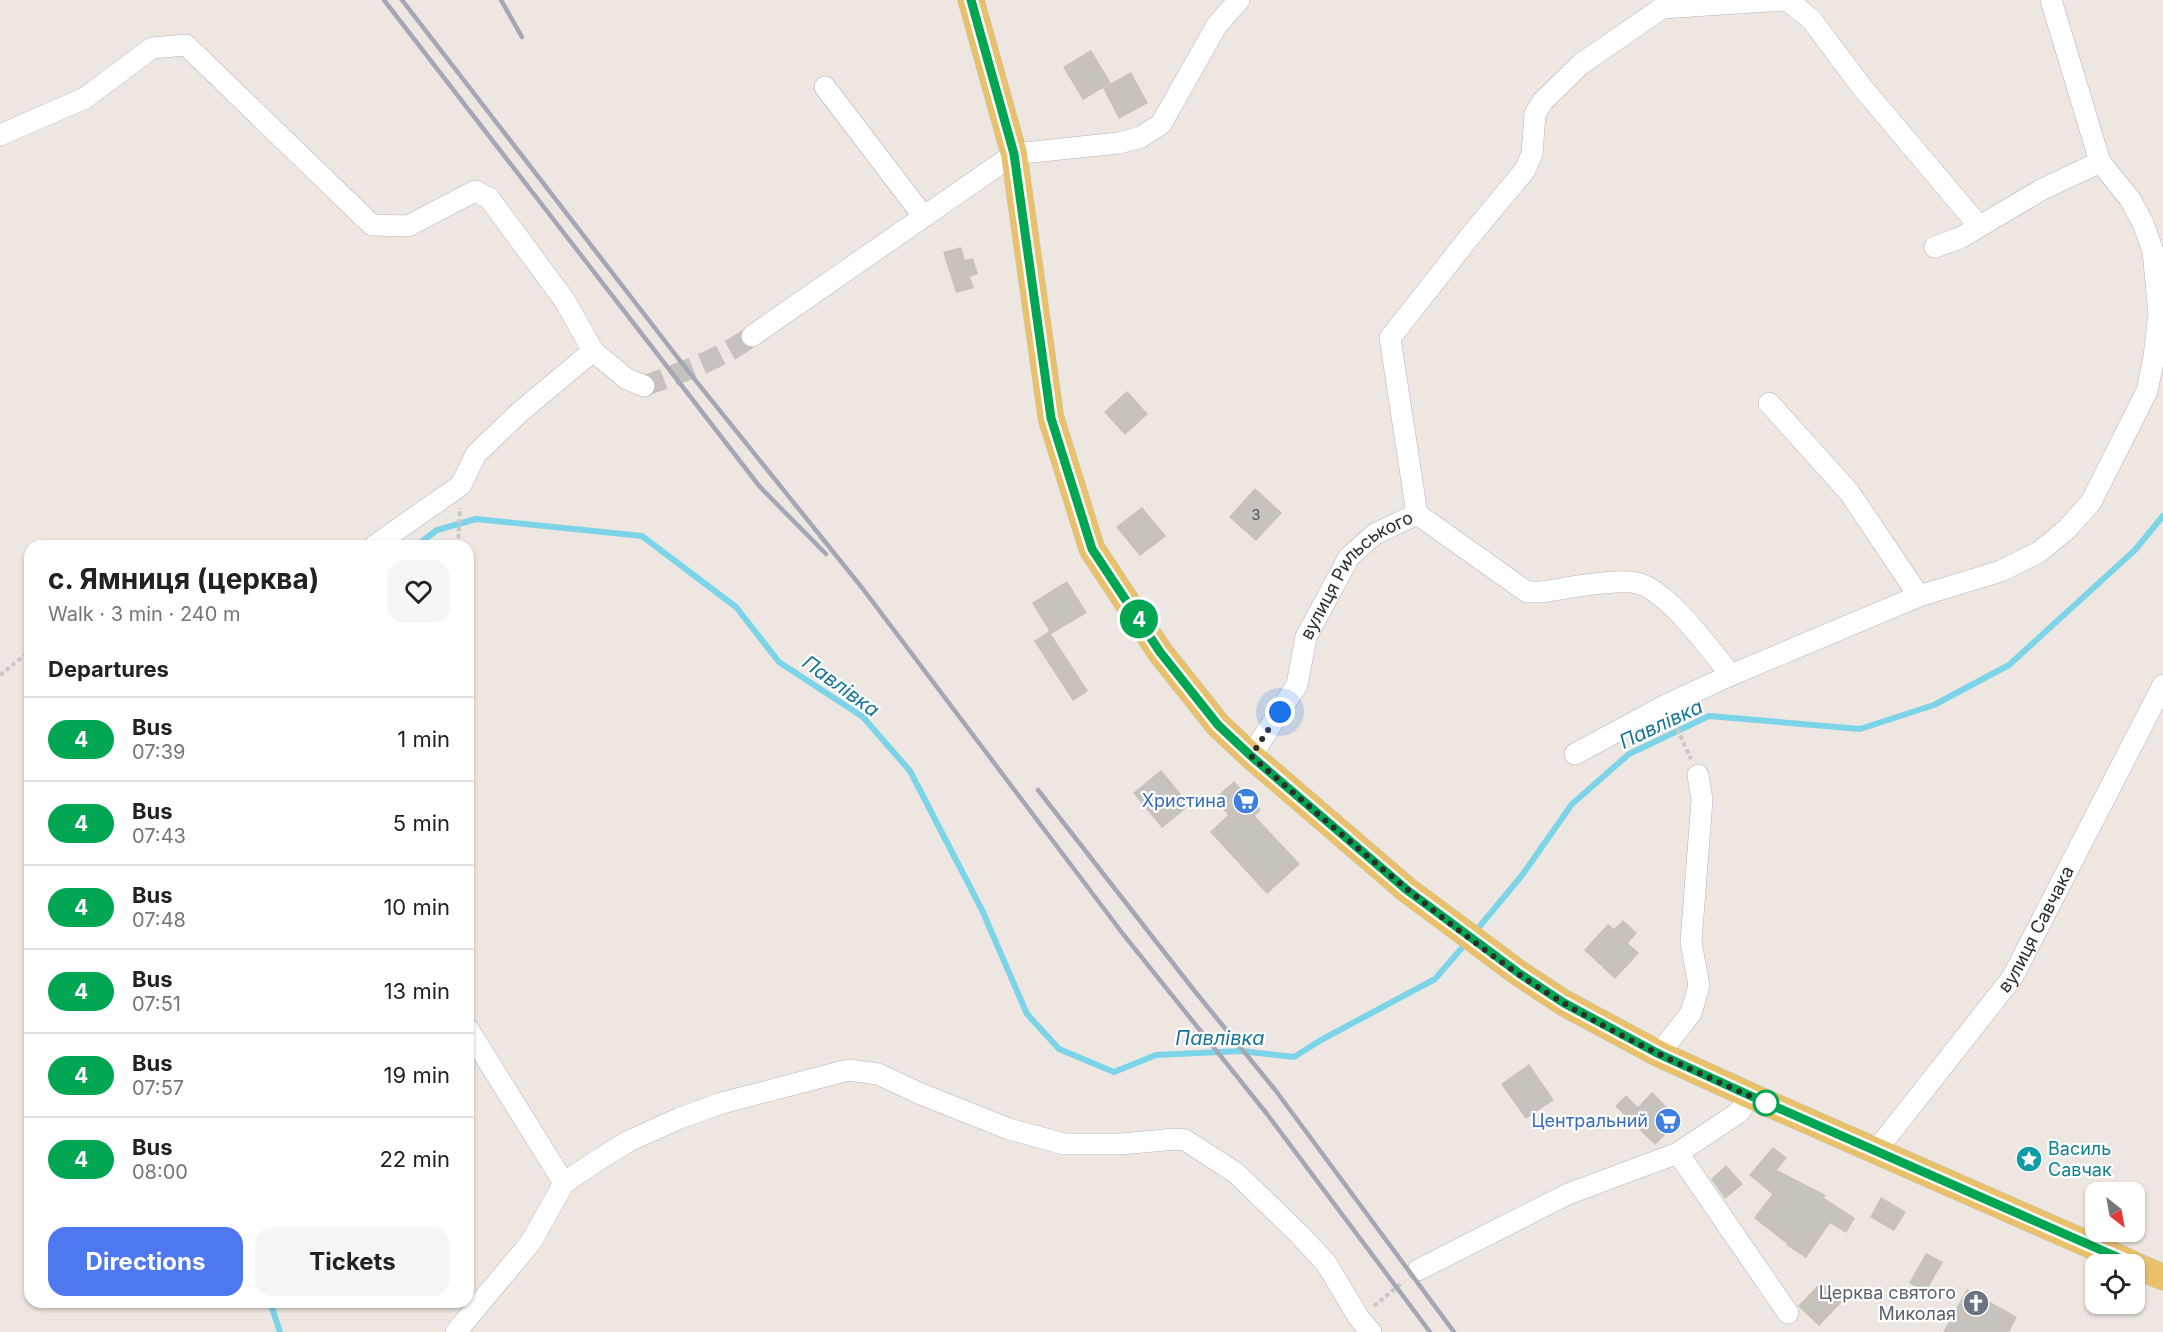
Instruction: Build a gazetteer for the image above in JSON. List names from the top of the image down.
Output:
{
  "streets": {
    "street": ["вулиця Рильського", "вулиця Савчака"]
  },
  "water": ["Павлівка"],
  "places": {
    "supermarket": ["Христина", "Центральний"],
    "place": ["Василь Савчак"],
    "church": ["Церква святого Миколая"]
  },
  "lines": ["bus line 4"],
  "house_numbers": ["3"],
  "north": "bottom right",
  "page": {
    "on_map": "4",
    "heading": [
      ["с. Ямниця (церква)", "Walk · 3 min · 240 m"],
      "Departures"
    ],
    "list": [
      {
        "mark": "4",
        "name": "Bus",
        "note": "07:39",
        "value": "1 min"
      },
      {
        "mark": "4",
        "name": "Bus",
        "note": "07:43",
        "value": "5 min"
      },
      {
        "mark": "4",
        "name": "Bus",
        "note": "07:48",
        "value": "10 min"
      },
      {
        "mark": "4",
        "name": "Bus",
        "note": "07:51",
        "value": "13 min"
      },
      {
        "mark": "4",
        "name": "Bus",
        "note": "07:57",
        "value": "19 min"
      },
      {
        "mark": "4",
        "name": "Bus",
        "note": "08:00",
        "value": "22 min"
      }
    ],
    "buttons": ["Directions", "Tickets"]
  }
}
